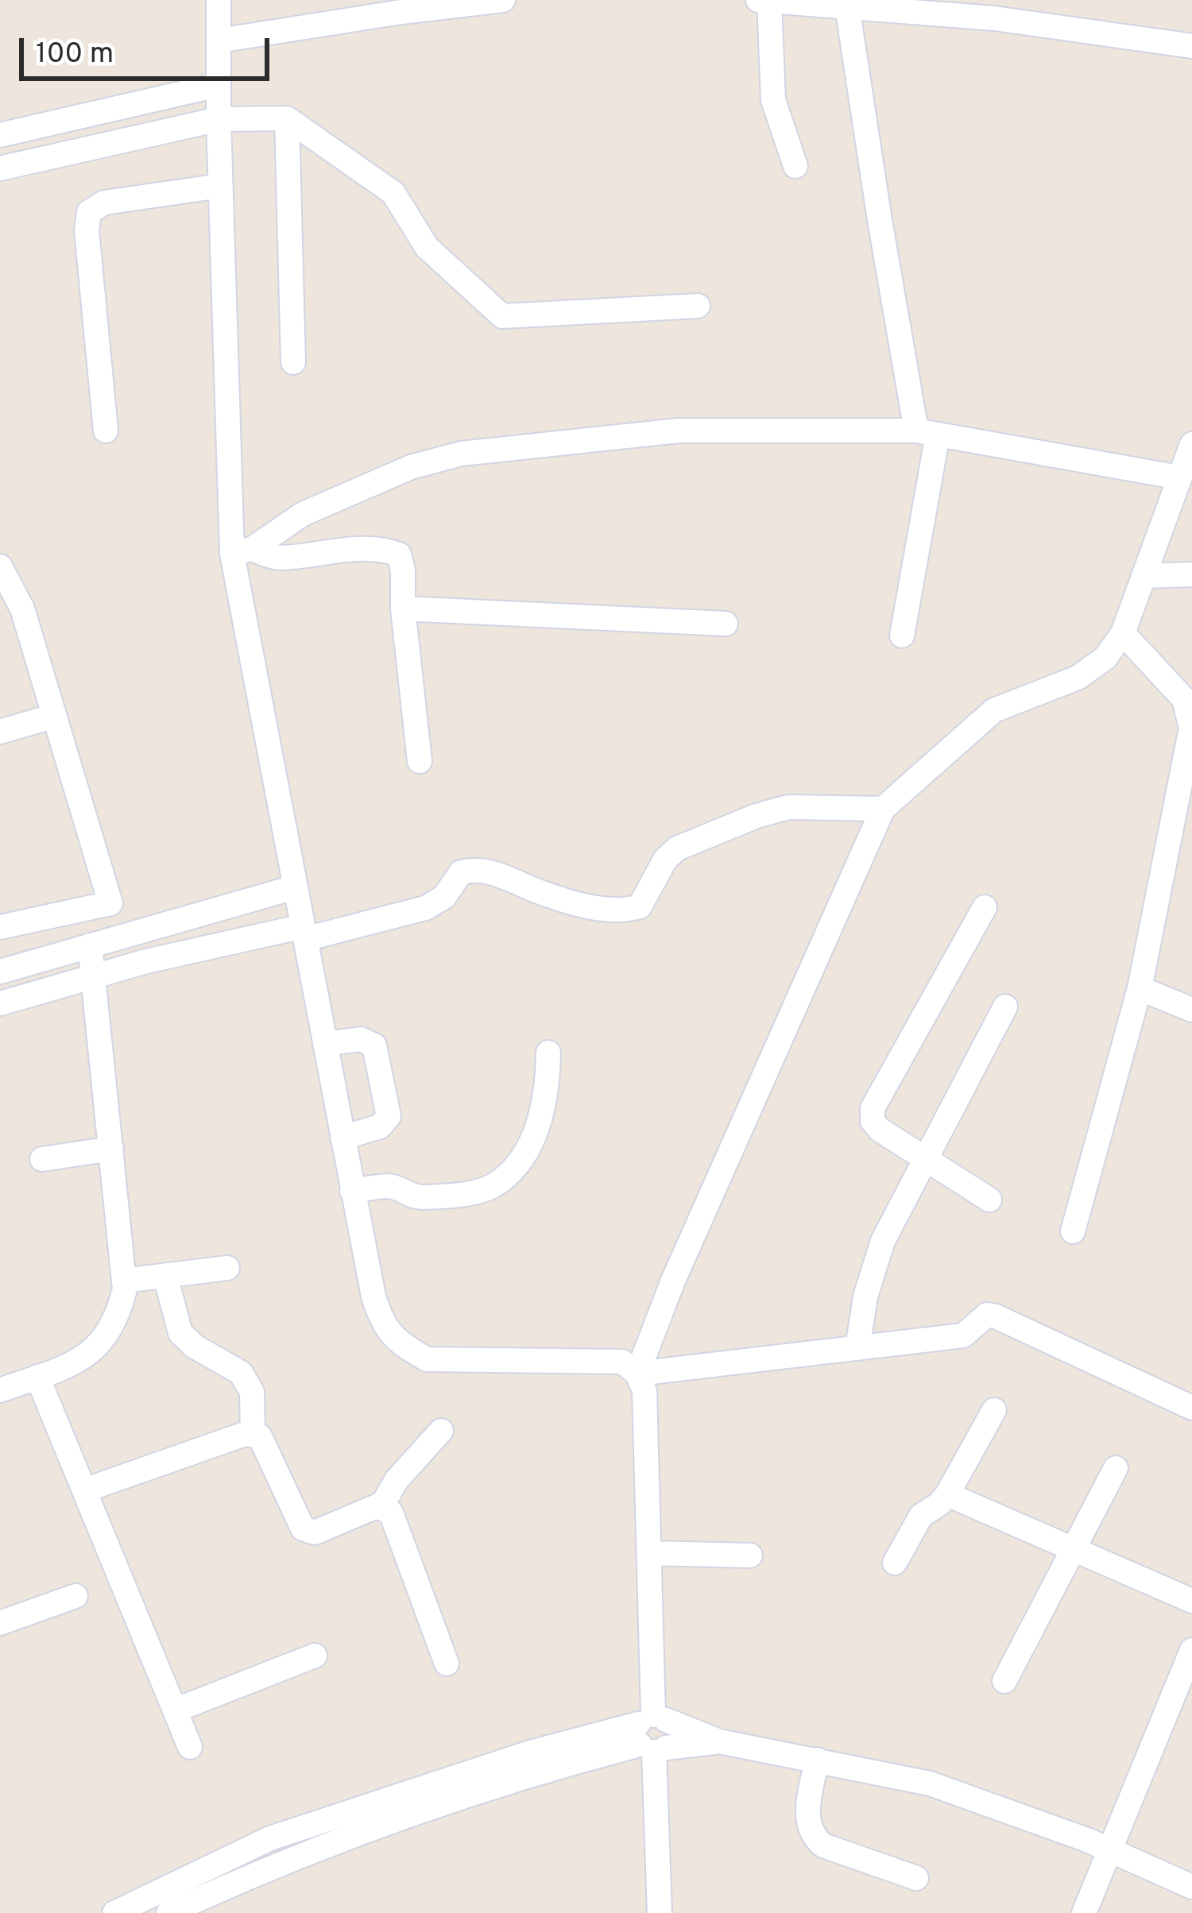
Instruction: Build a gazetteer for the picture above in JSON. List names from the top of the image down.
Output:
{
  "scale_bar": "100 m"
}
